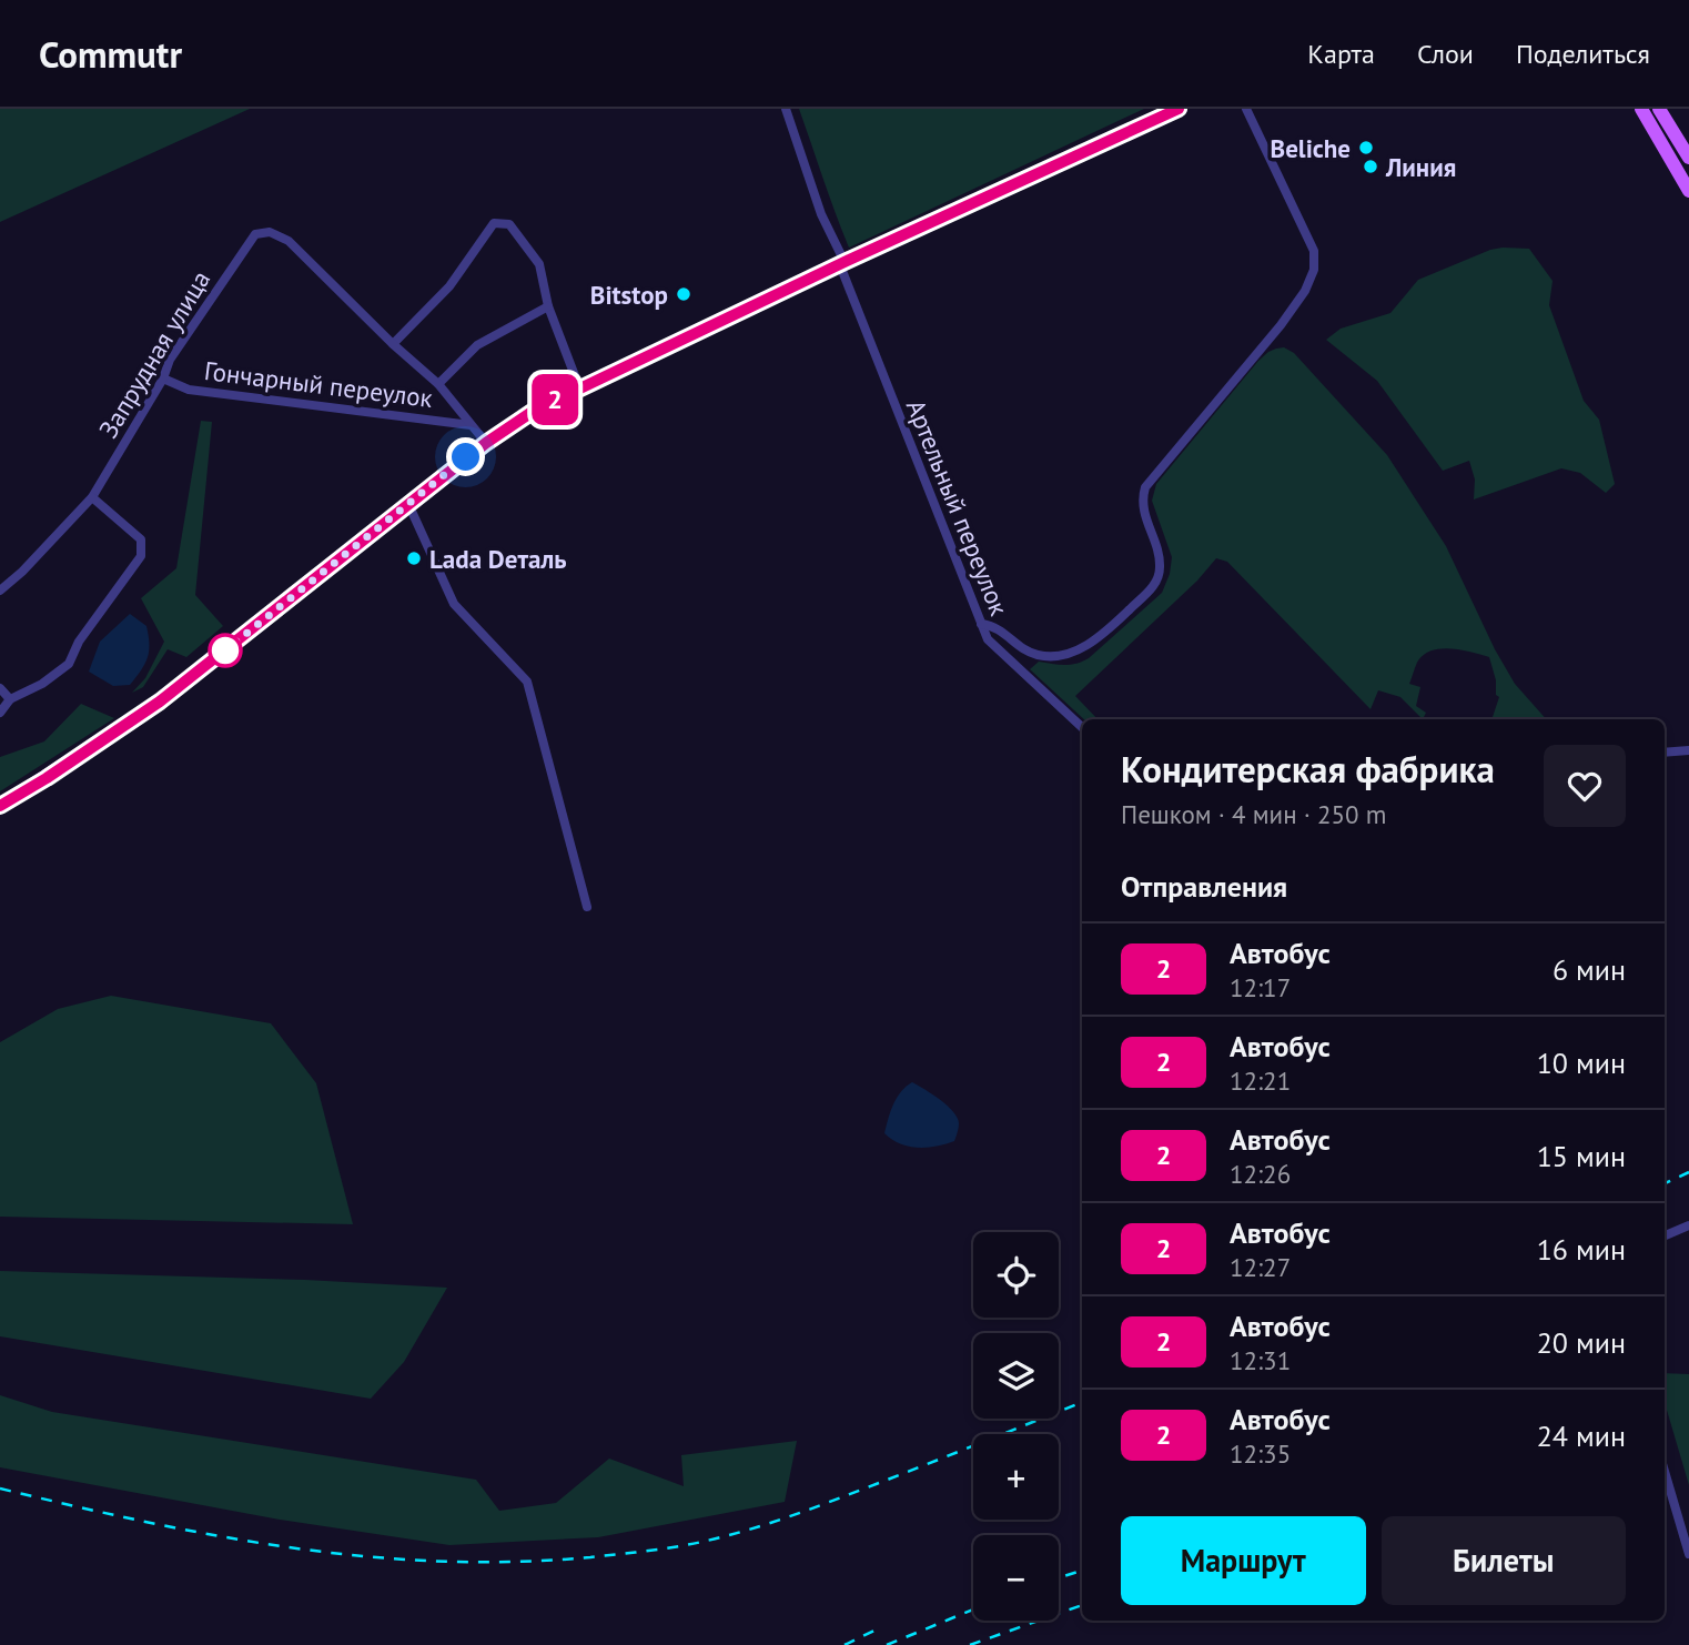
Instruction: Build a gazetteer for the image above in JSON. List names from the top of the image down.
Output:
{
  "streets": {
    "street": ["Запрудная улица", "Гончарный переулок", "Артельный переулок"]
  },
  "crossings": [
    ["Запрудная улица", "Гончарный переулок"]
  ],
  "places": [
    "Beliche",
    "Линия",
    "Bitstop",
    "Lada Dеталь"
  ],
  "lines": ["bus line 2"],
  "page": {
    "header": "Commutr",
    "nav": ["Карта", "Слои", "Поделиться"],
    "on_map": "2",
    "heading": [
      ["Кондитерская фабрика", "Пешком · 4 мин · 250 m"],
      "Отправления"
    ],
    "list": [
      {
        "mark": "2",
        "name": "Автобус",
        "note": "12:17",
        "value": "6 мин"
      },
      {
        "mark": "2",
        "name": "Автобус",
        "note": "12:21",
        "value": "10 мин"
      },
      {
        "mark": "2",
        "name": "Автобус",
        "note": "12:26",
        "value": "15 мин"
      },
      {
        "mark": "2",
        "name": "Автобус",
        "note": "12:27",
        "value": "16 мин"
      },
      {
        "mark": "2",
        "name": "Автобус",
        "note": "12:31",
        "value": "20 мин"
      },
      {
        "mark": "2",
        "name": "Автобус",
        "note": "12:35",
        "value": "24 мин"
      }
    ],
    "map_buttons": ["+", "−"],
    "buttons": ["Маршрут", "Билеты"]
  }
}
